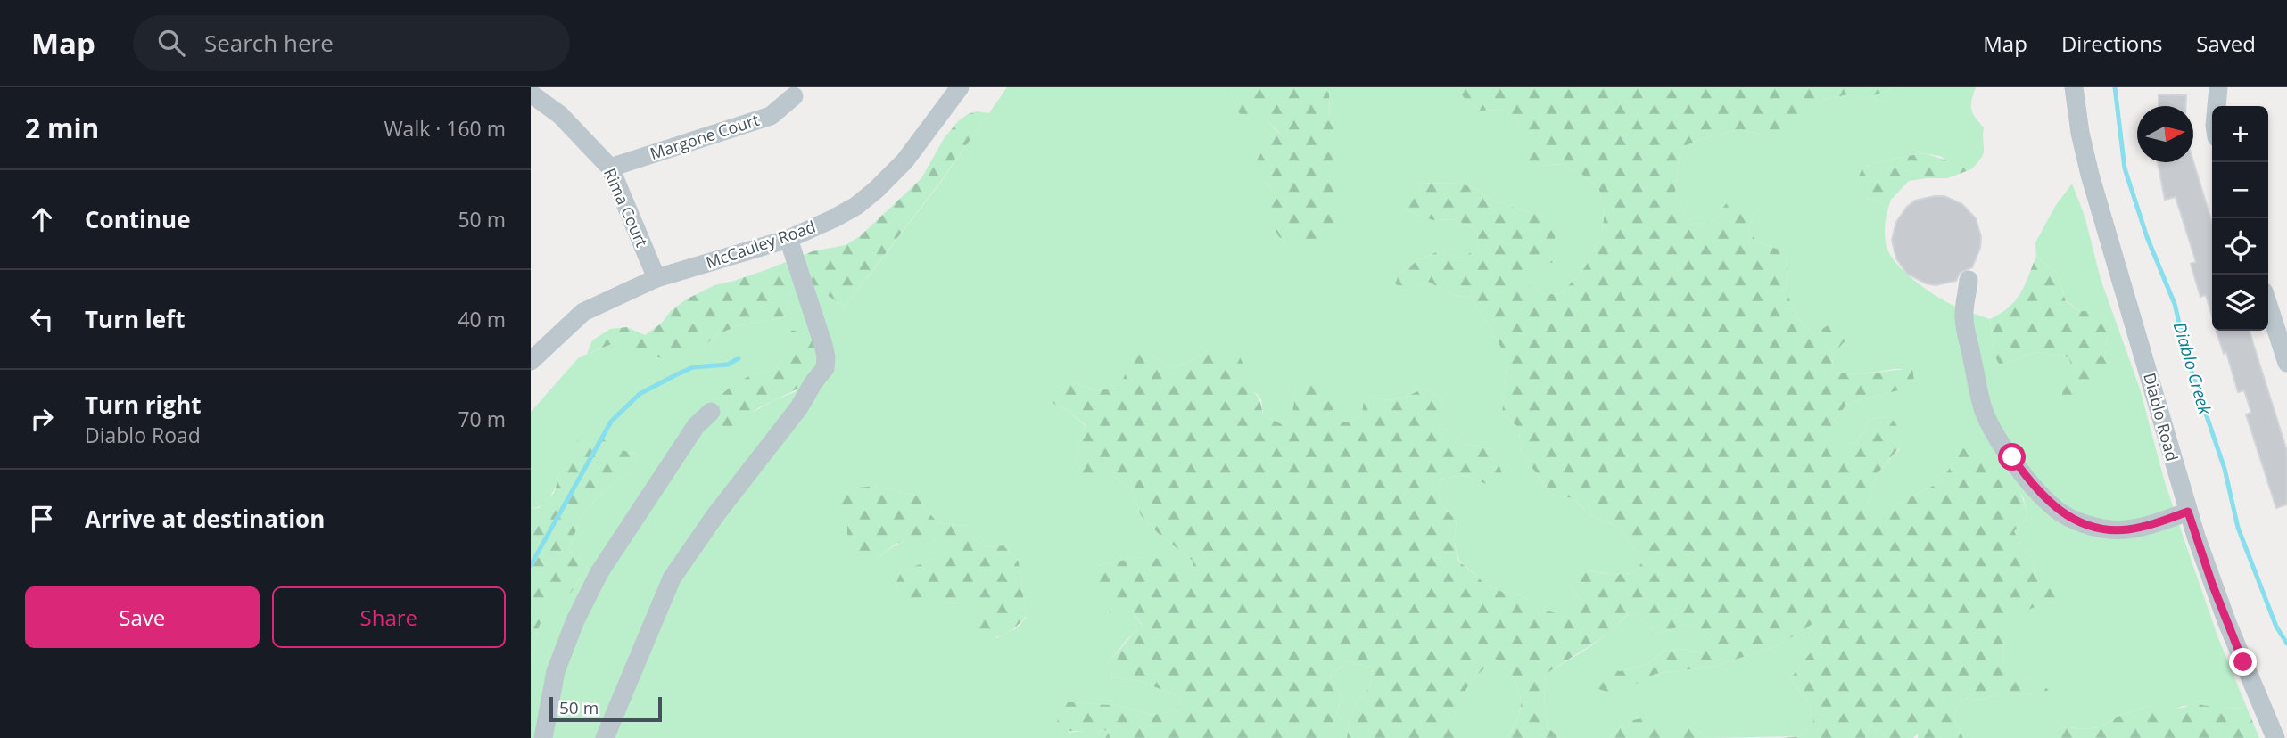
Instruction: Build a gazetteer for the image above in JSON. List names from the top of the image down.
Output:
{
  "streets": {
    "street": [
      "Margone Court",
      "Rima Court",
      "McCauley Road",
      "Diablo Road"
    ]
  },
  "crossings": [
    ["Margone Court", "Rima Court"],
    ["Rima Court", "McCauley Road"]
  ],
  "water": ["Diablo Creek"],
  "scale_bar": "50 m",
  "north": "right",
  "page": {
    "header": "Map",
    "search": "Search here",
    "nav": ["Map", "Directions", "Saved"],
    "heading": ["2 min", "Walk · 160 m"],
    "map_buttons": ["+", "−"],
    "list": [
      ["Continue", "50 m"],
      ["Turn left", "40 m"],
      ["Turn right", "Diablo Road", "70 m"],
      "Arrive at destination"
    ],
    "buttons": ["Save", "Share"],
    "scale": "50 m"
  }
}
